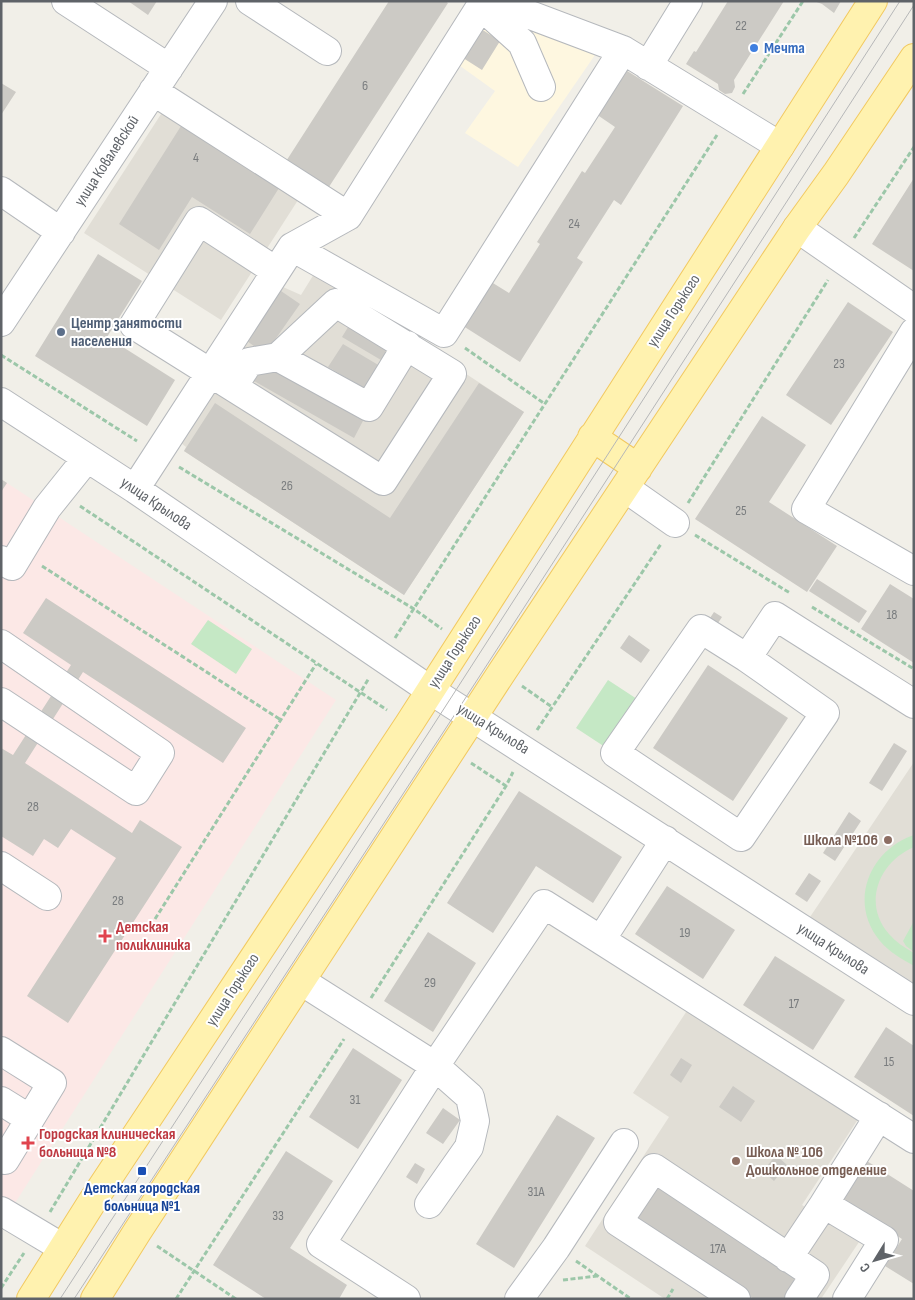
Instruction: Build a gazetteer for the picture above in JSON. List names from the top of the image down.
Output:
{
  "streets": {
    "main road": ["улица Горького"],
    "street": ["улица Ковалевской", "улица Крылова"]
  },
  "crossings": [
    ["улица Горького", "улица Крылова"]
  ],
  "places": {
    "other": [
      "Мечта",
      "Центр занятости населения",
      "Школа №106",
      "Школа № 106 Дошкольное отделение"
    ],
    "health": ["Детская поликлиника", "Городская клиническая больница №8"],
    "transit": ["Детская городская больница №1"]
  },
  "house_numbers": [
    "22",
    "6",
    "4",
    "24",
    "23",
    "26",
    "25",
    "18",
    "28",
    "28",
    "19",
    "29",
    "17",
    "15",
    "31",
    "31А",
    "33",
    "17А"
  ],
  "north": "bottom left"
}
